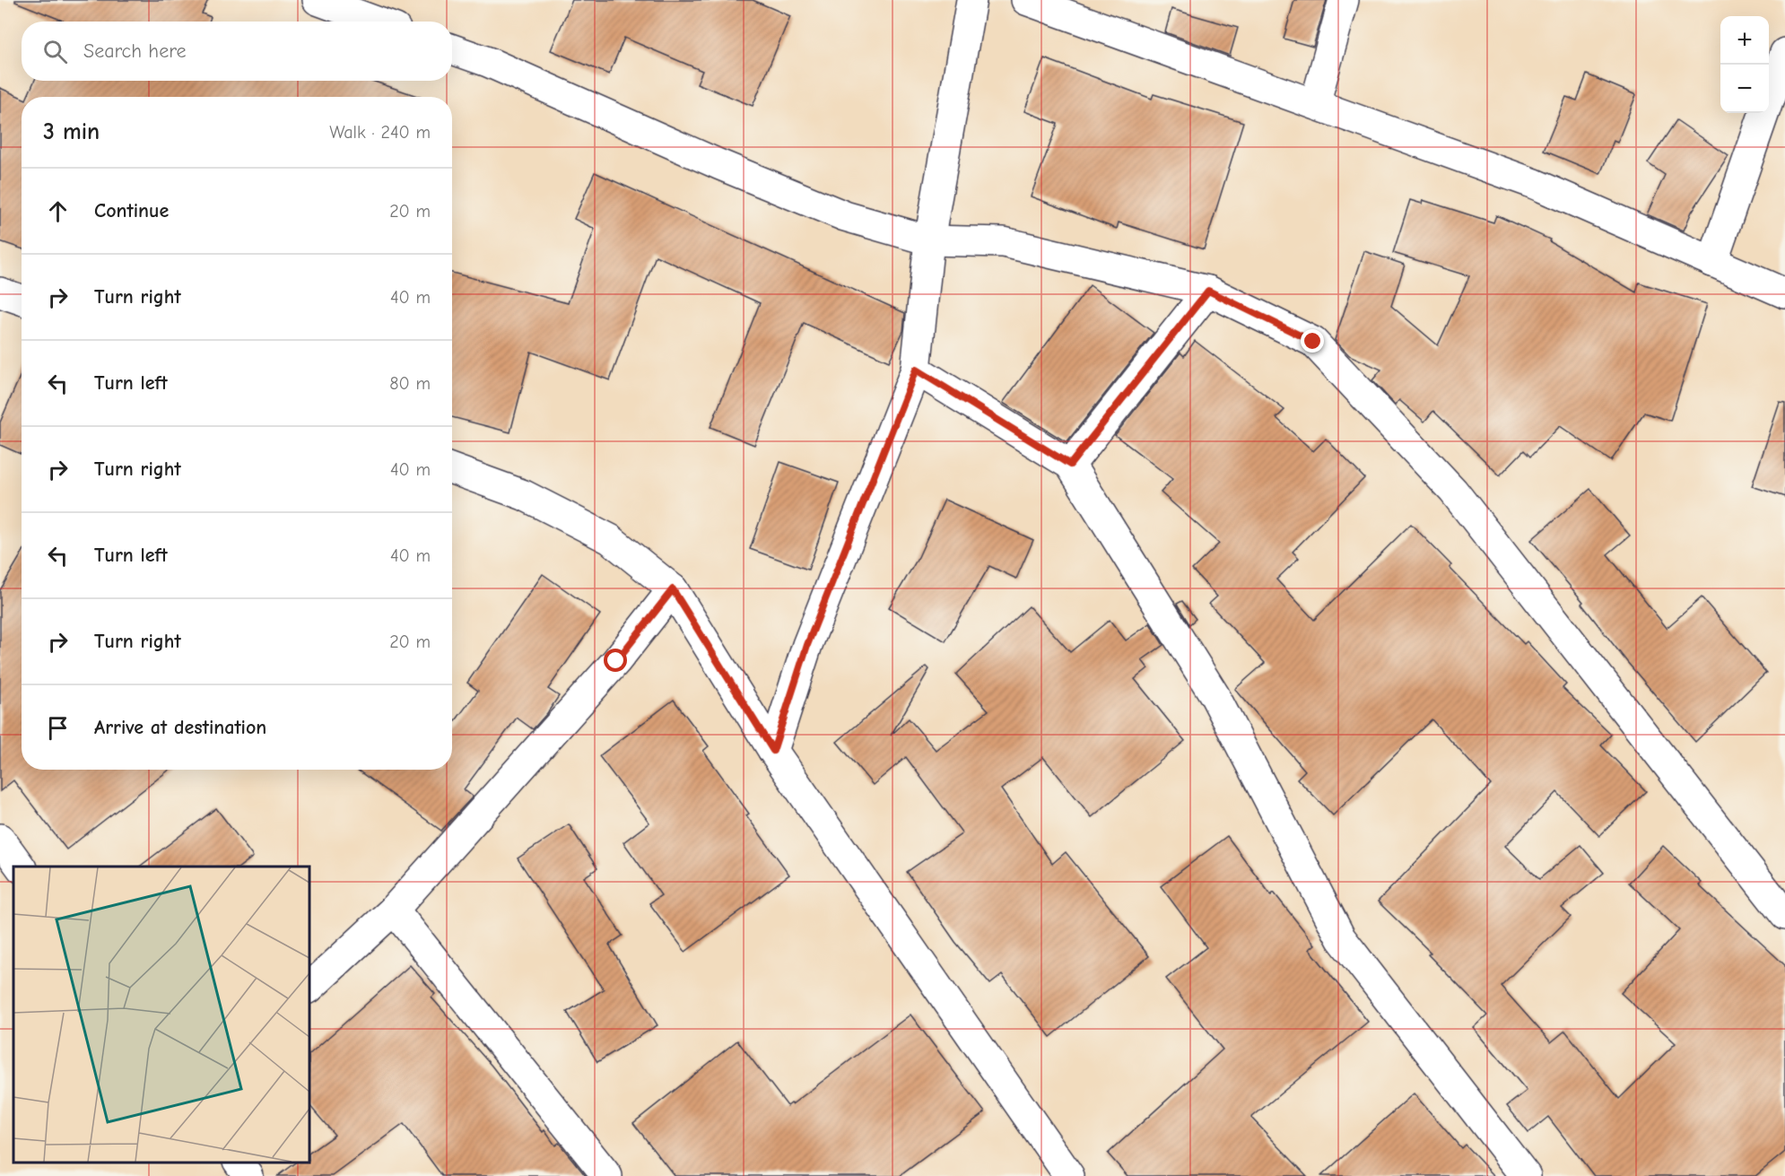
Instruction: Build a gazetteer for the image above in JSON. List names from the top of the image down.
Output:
{
  "page": {
    "map_buttons": ["+", "−"],
    "search": "Search here",
    "heading": ["3 min", "Walk · 240 m"],
    "list": [
      ["Continue", "20 m"],
      ["Turn right", "40 m"],
      ["Turn left", "80 m"],
      ["Turn right", "40 m"],
      ["Turn left", "40 m"],
      ["Turn right", "20 m"],
      "Arrive at destination"
    ]
  }
}
